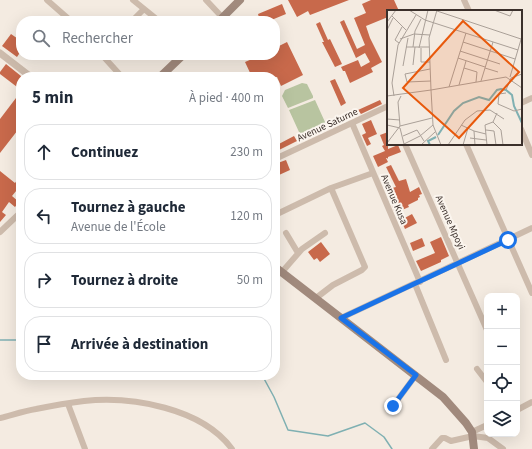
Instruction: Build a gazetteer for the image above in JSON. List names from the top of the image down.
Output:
{
  "streets": {
    "street": ["Avenue Saturne", "Avenue Kusa", "Avenue Mpoyi"]
  },
  "crossings": [
    ["Avenue Saturne", "Avenue Kusa"]
  ],
  "page": {
    "search": "Rechercher",
    "heading": ["5 min", "À pied · 400 m"],
    "list": [
      ["Continuez", "230 m"],
      ["Tournez à gauche", "Avenue de l'École", "120 m"],
      ["Tournez à droite", "50 m"],
      "Arrivée à destination"
    ],
    "map_buttons": ["+", "−"]
  }
}
